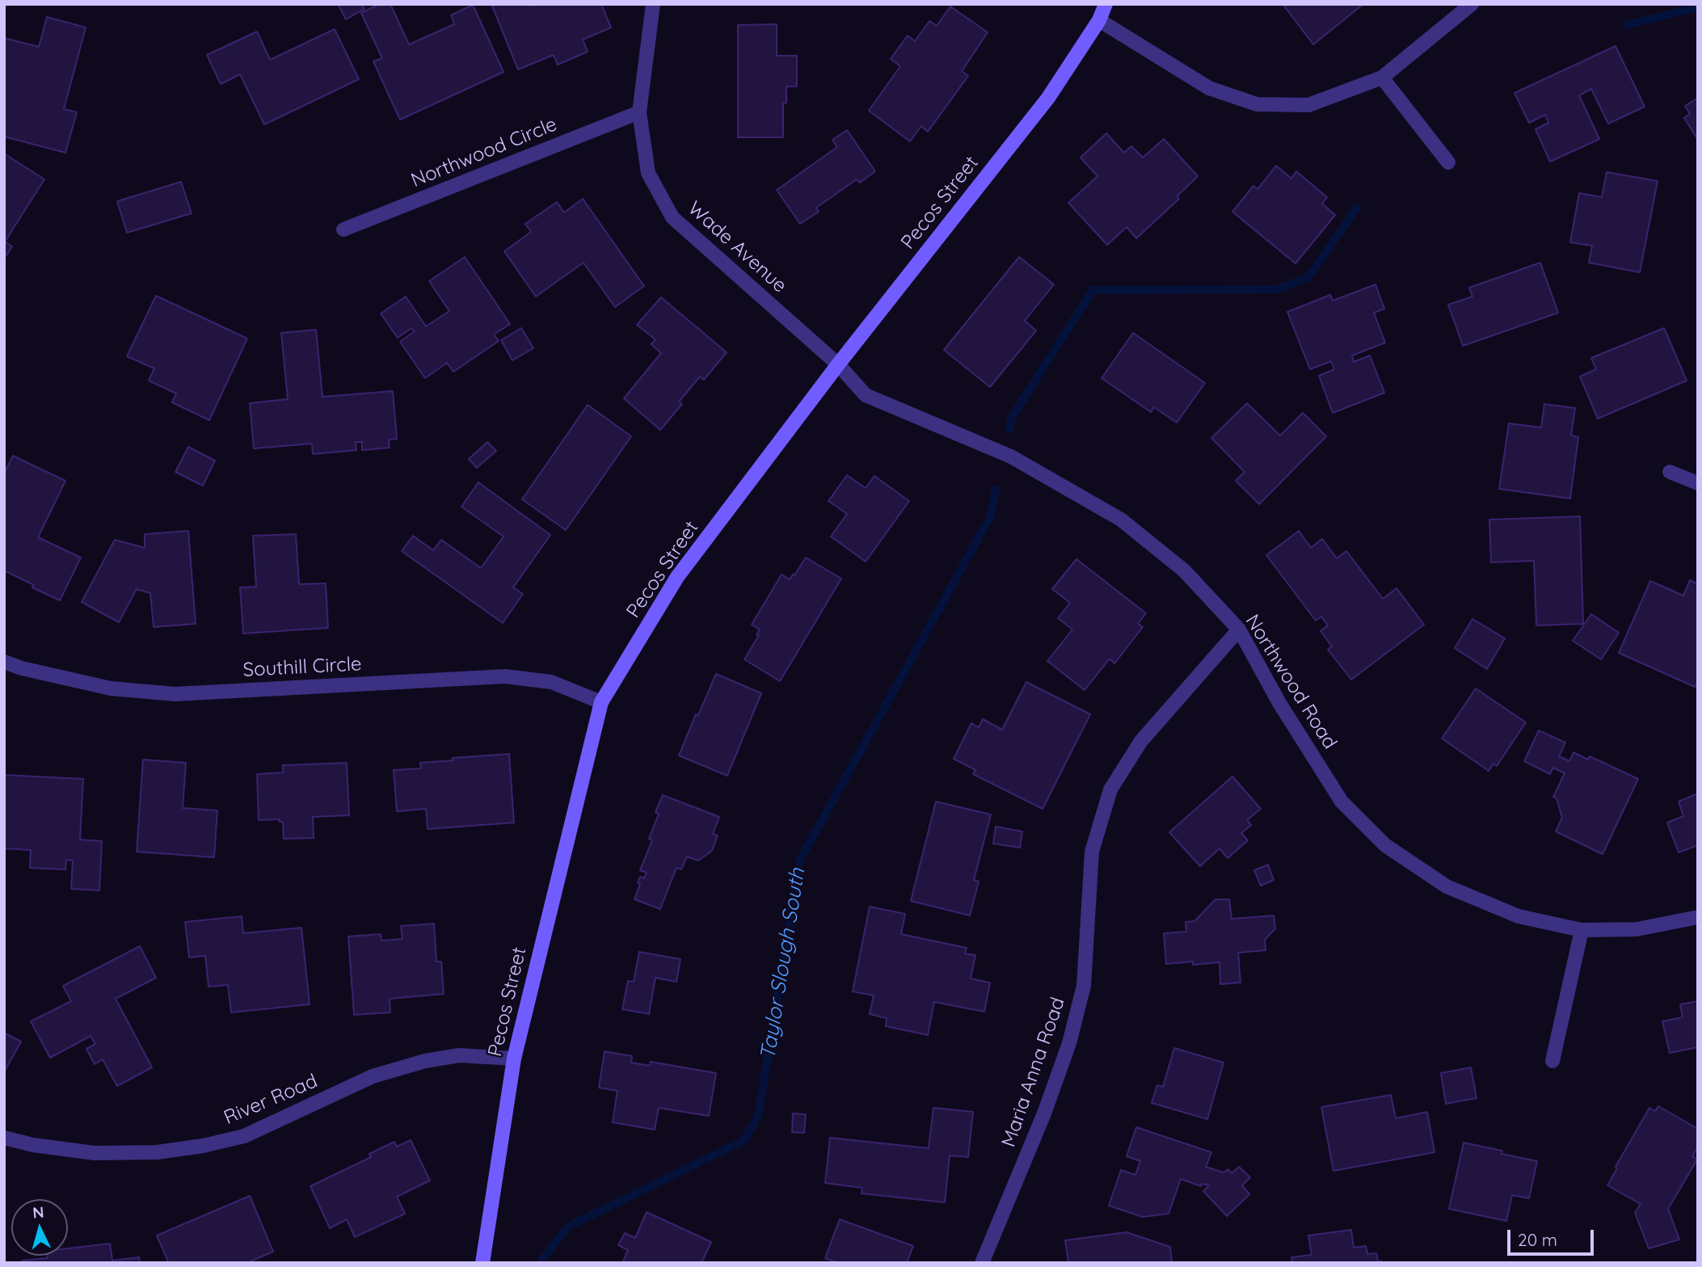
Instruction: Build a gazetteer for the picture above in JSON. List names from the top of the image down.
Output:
{
  "streets": {
    "street": [
      "Northwood Circle",
      "Pecos Street",
      "Wade Avenue",
      "Southill Circle",
      "Northwood Road",
      "Maria Anna Road",
      "River Road"
    ]
  },
  "crossings": [
    ["Northwood Circle", "Wade Avenue"],
    ["Pecos Street", "Wade Avenue"],
    ["Pecos Street", "Southill Circle"],
    ["Pecos Street", "Northwood Road"],
    ["Pecos Street", "River Road"],
    ["Wade Avenue", "Northwood Road"],
    ["Northwood Road", "Maria Anna Road"]
  ],
  "water": ["Taylor Slough South"],
  "scale_bar": "20 m",
  "north": "top"
}
